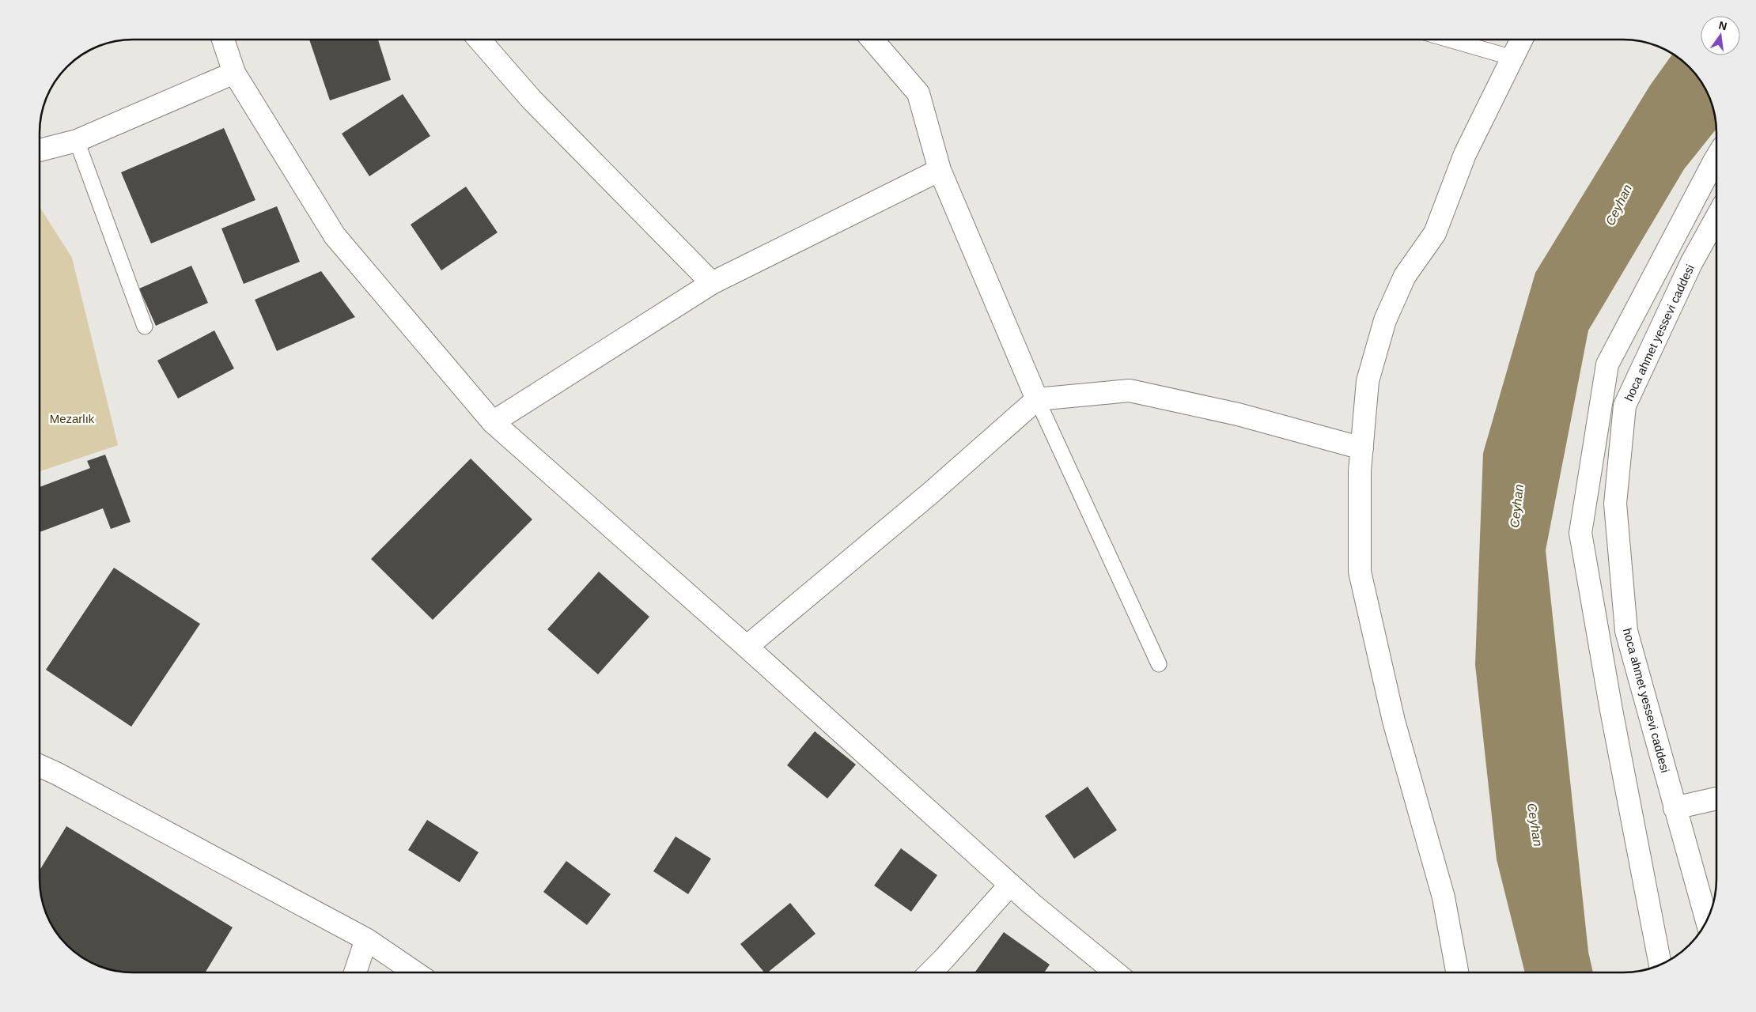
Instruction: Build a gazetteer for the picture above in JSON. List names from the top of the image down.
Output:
{
  "streets": {
    "street": ["hoca ahmet yessevi caddesi"]
  },
  "water": ["Ceyhan"],
  "parks": ["Mezarlık"],
  "north": "top"
}
